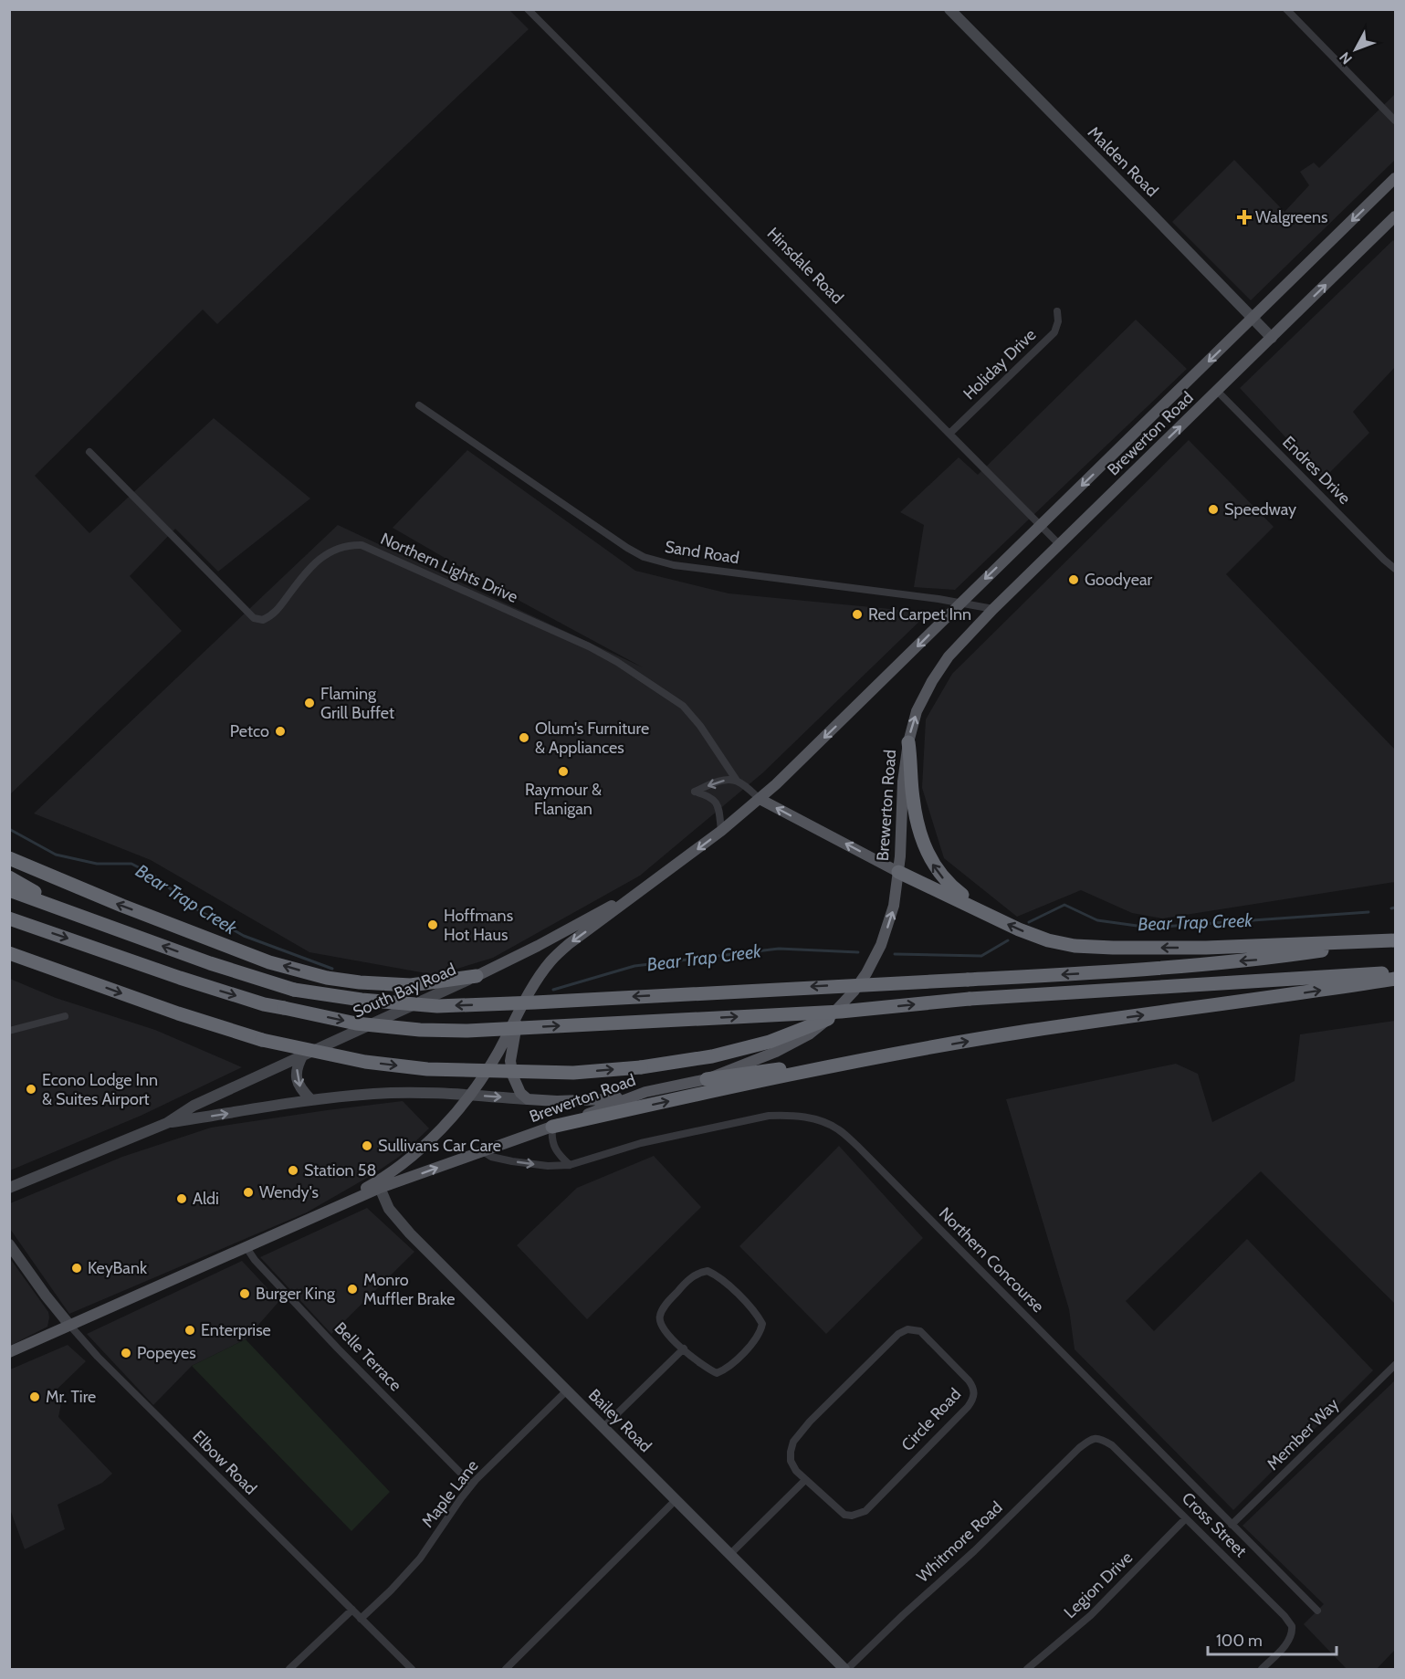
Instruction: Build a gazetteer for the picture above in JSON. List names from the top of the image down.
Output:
{
  "streets": {
    "main road": ["Brewerton Road", "South Bay Road"],
    "street": [
      "Malden Road",
      "Hinsdale Road",
      "Holiday Drive",
      "Endres Drive",
      "Sand Road",
      "Northern Lights Drive",
      "Northern Concourse",
      "Belle Terrace",
      "Circle Road",
      "Bailey Road",
      "Member Way",
      "Elbow Road",
      "Maple Lane",
      "Cross Street",
      "Whitmore Road",
      "Legion Drive"
    ]
  },
  "crossings": [
    ["Malden Road", "Brewerton Road"],
    ["Hinsdale Road", "Holiday Drive"],
    ["Hinsdale Road", "Brewerton Road"],
    ["Brewerton Road", "Endres Drive"],
    ["Brewerton Road", "Sand Road"],
    ["Brewerton Road", "South Bay Road"],
    ["Brewerton Road", "Northern Concourse"],
    ["Brewerton Road", "Belle Terrace"],
    ["Brewerton Road", "Bailey Road"],
    ["Brewerton Road", "Elbow Road"],
    ["Northern Concourse", "Member Way"],
    ["Belle Terrace", "Maple Lane"],
    ["Bailey Road", "Maple Lane"],
    ["Bailey Road", "Whitmore Road"],
    ["Elbow Road", "Maple Lane"],
    ["Cross Street", "Whitmore Road"],
    ["Cross Street", "Legion Drive"]
  ],
  "water": ["Bear Trap Creek"],
  "places": {
    "health": ["Walgreens"],
    "other": [
      "Speedway",
      "Goodyear",
      "Red Carpet Inn",
      "Flaming Grill Buffet",
      "Petco",
      "Olum's Furniture & Appliances",
      "Raymour & Flanigan",
      "Hoffmans Hot Haus",
      "Econo Lodge Inn & Suites Airport",
      "Sullivans Car Care",
      "Station 58",
      "Wendy's",
      "Aldi",
      "KeyBank",
      "Monro Muffler Brake",
      "Burger King",
      "Enterprise",
      "Popeyes",
      "Mr. Tire"
    ]
  },
  "scale_bar": "100 m",
  "north": "bottom left"
}
